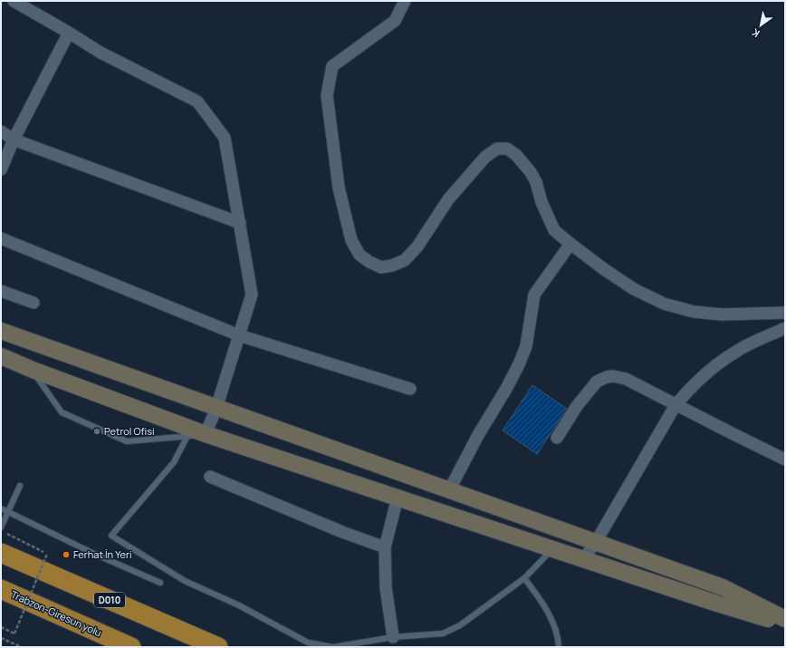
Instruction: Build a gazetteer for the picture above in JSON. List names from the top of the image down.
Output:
{
  "streets": {
    "highway": ["D010", "Trabzon-Giresun yolu"]
  },
  "places": ["Petrol Ofisi", "Ferhat İn Yeri"],
  "north": "bottom left"
}
